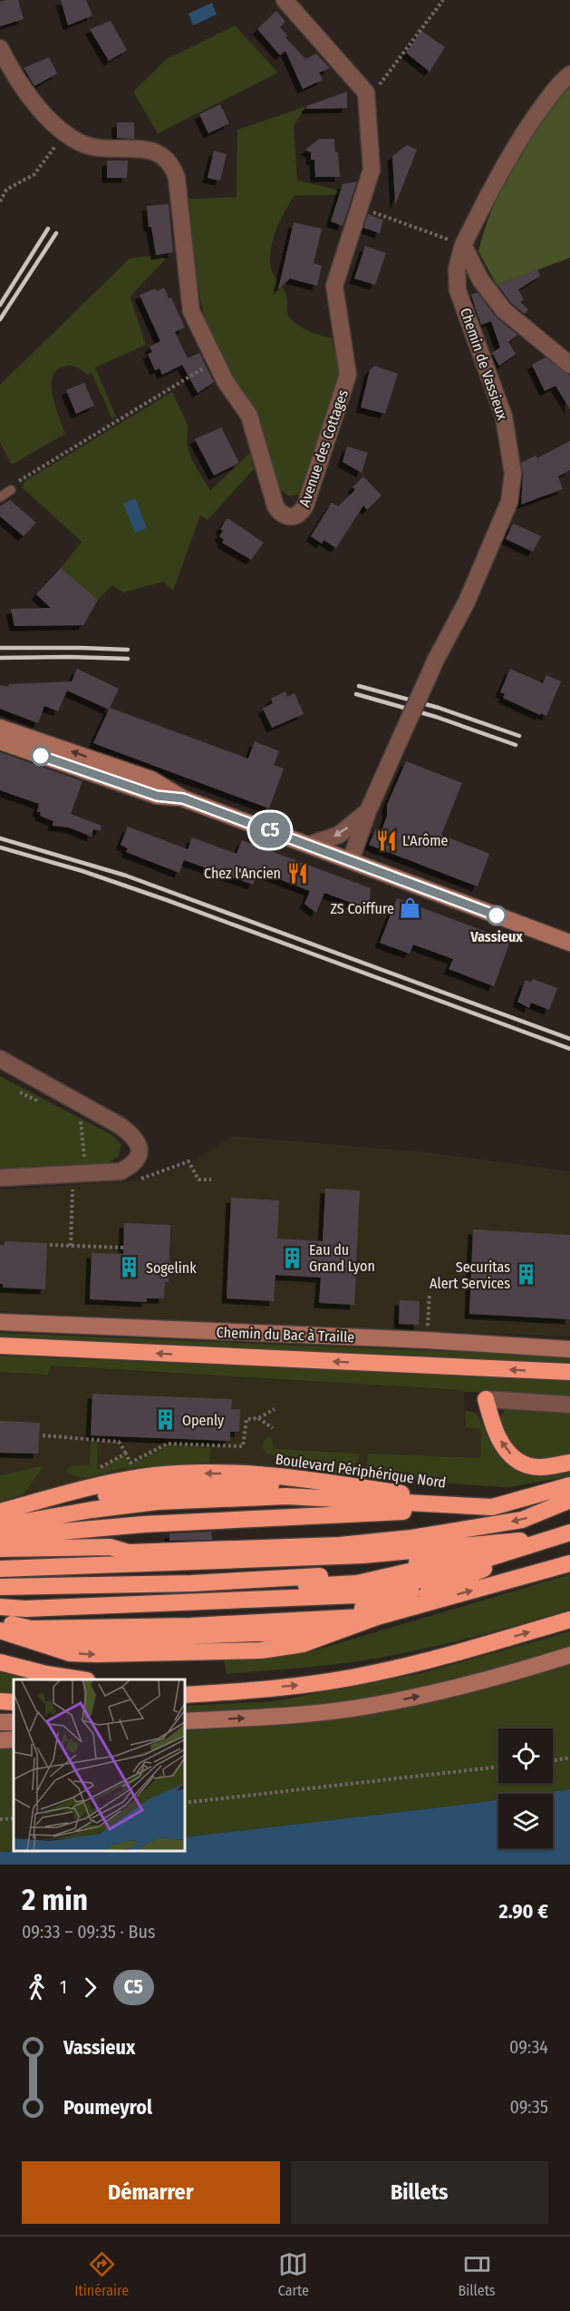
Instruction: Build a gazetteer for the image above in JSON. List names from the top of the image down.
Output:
{
  "streets": {
    "highway": ["Boulevard Périphérique Nord"],
    "main road": ["Chemin du Bac à Traille"],
    "street": ["Chemin de Vassieux", "Avenue des Cottages"]
  },
  "places": {
    "restaurant": ["L'Arôme", "Chez l'Ancien"],
    "shop": ["ZS Coiffure"],
    "other": ["Vassieux"],
    "building": [
      "Eau du Grand Lyon",
      "Sogelink",
      "Securitas Alert Services",
      "Openly"
    ]
  },
  "lines": ["bus line C5"],
  "page": {
    "on_map": "C5",
    "heading": ["2 min", "09:33 – 09:35 · Bus", "2.90 €"],
    "legs": ["1", "C5"],
    "list": [
      {
        "name": "Vassieux",
        "value": "09:34"
      },
      {
        "name": "Poumeyrol",
        "value": "09:35"
      }
    ],
    "buttons": ["Démarrer", "Billets"],
    "tabs": ["Itinéraire", "Carte", "Billets"]
  }
}
